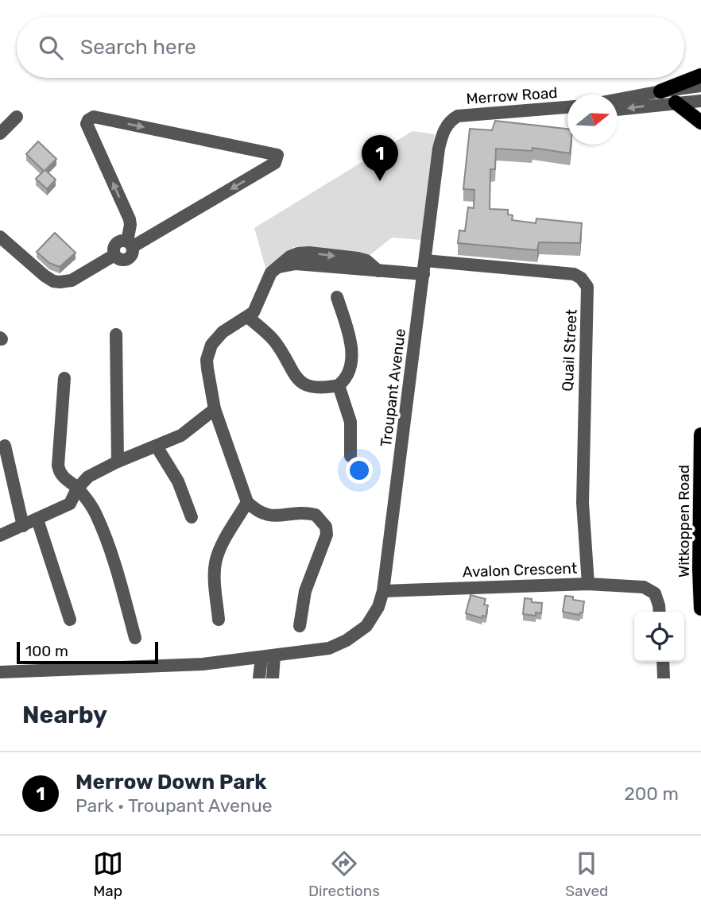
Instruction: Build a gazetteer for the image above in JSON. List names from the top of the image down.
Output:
{
  "streets": {
    "main road": ["Witkoppen Road"],
    "street": [
      "Merrow Road",
      "Quail Street",
      "Troupant Avenue",
      "Avalon Crescent"
    ]
  },
  "crossings": [
    ["Merrow Road", "Troupant Avenue"],
    ["Quail Street", "Troupant Avenue"],
    ["Quail Street", "Avalon Crescent"],
    ["Troupant Avenue", "Avalon Crescent"]
  ],
  "scale_bar": "100 m",
  "north": "right",
  "page": {
    "search": "Search here",
    "pins": "1",
    "scale": "100 m",
    "heading": "Nearby",
    "list": [
      {
        "mark": "1",
        "name": "Merrow Down Park",
        "note": "Park · Troupant Avenue",
        "value": "200 m"
      }
    ],
    "nav": ["Map", "Directions", "Saved"]
  }
}
